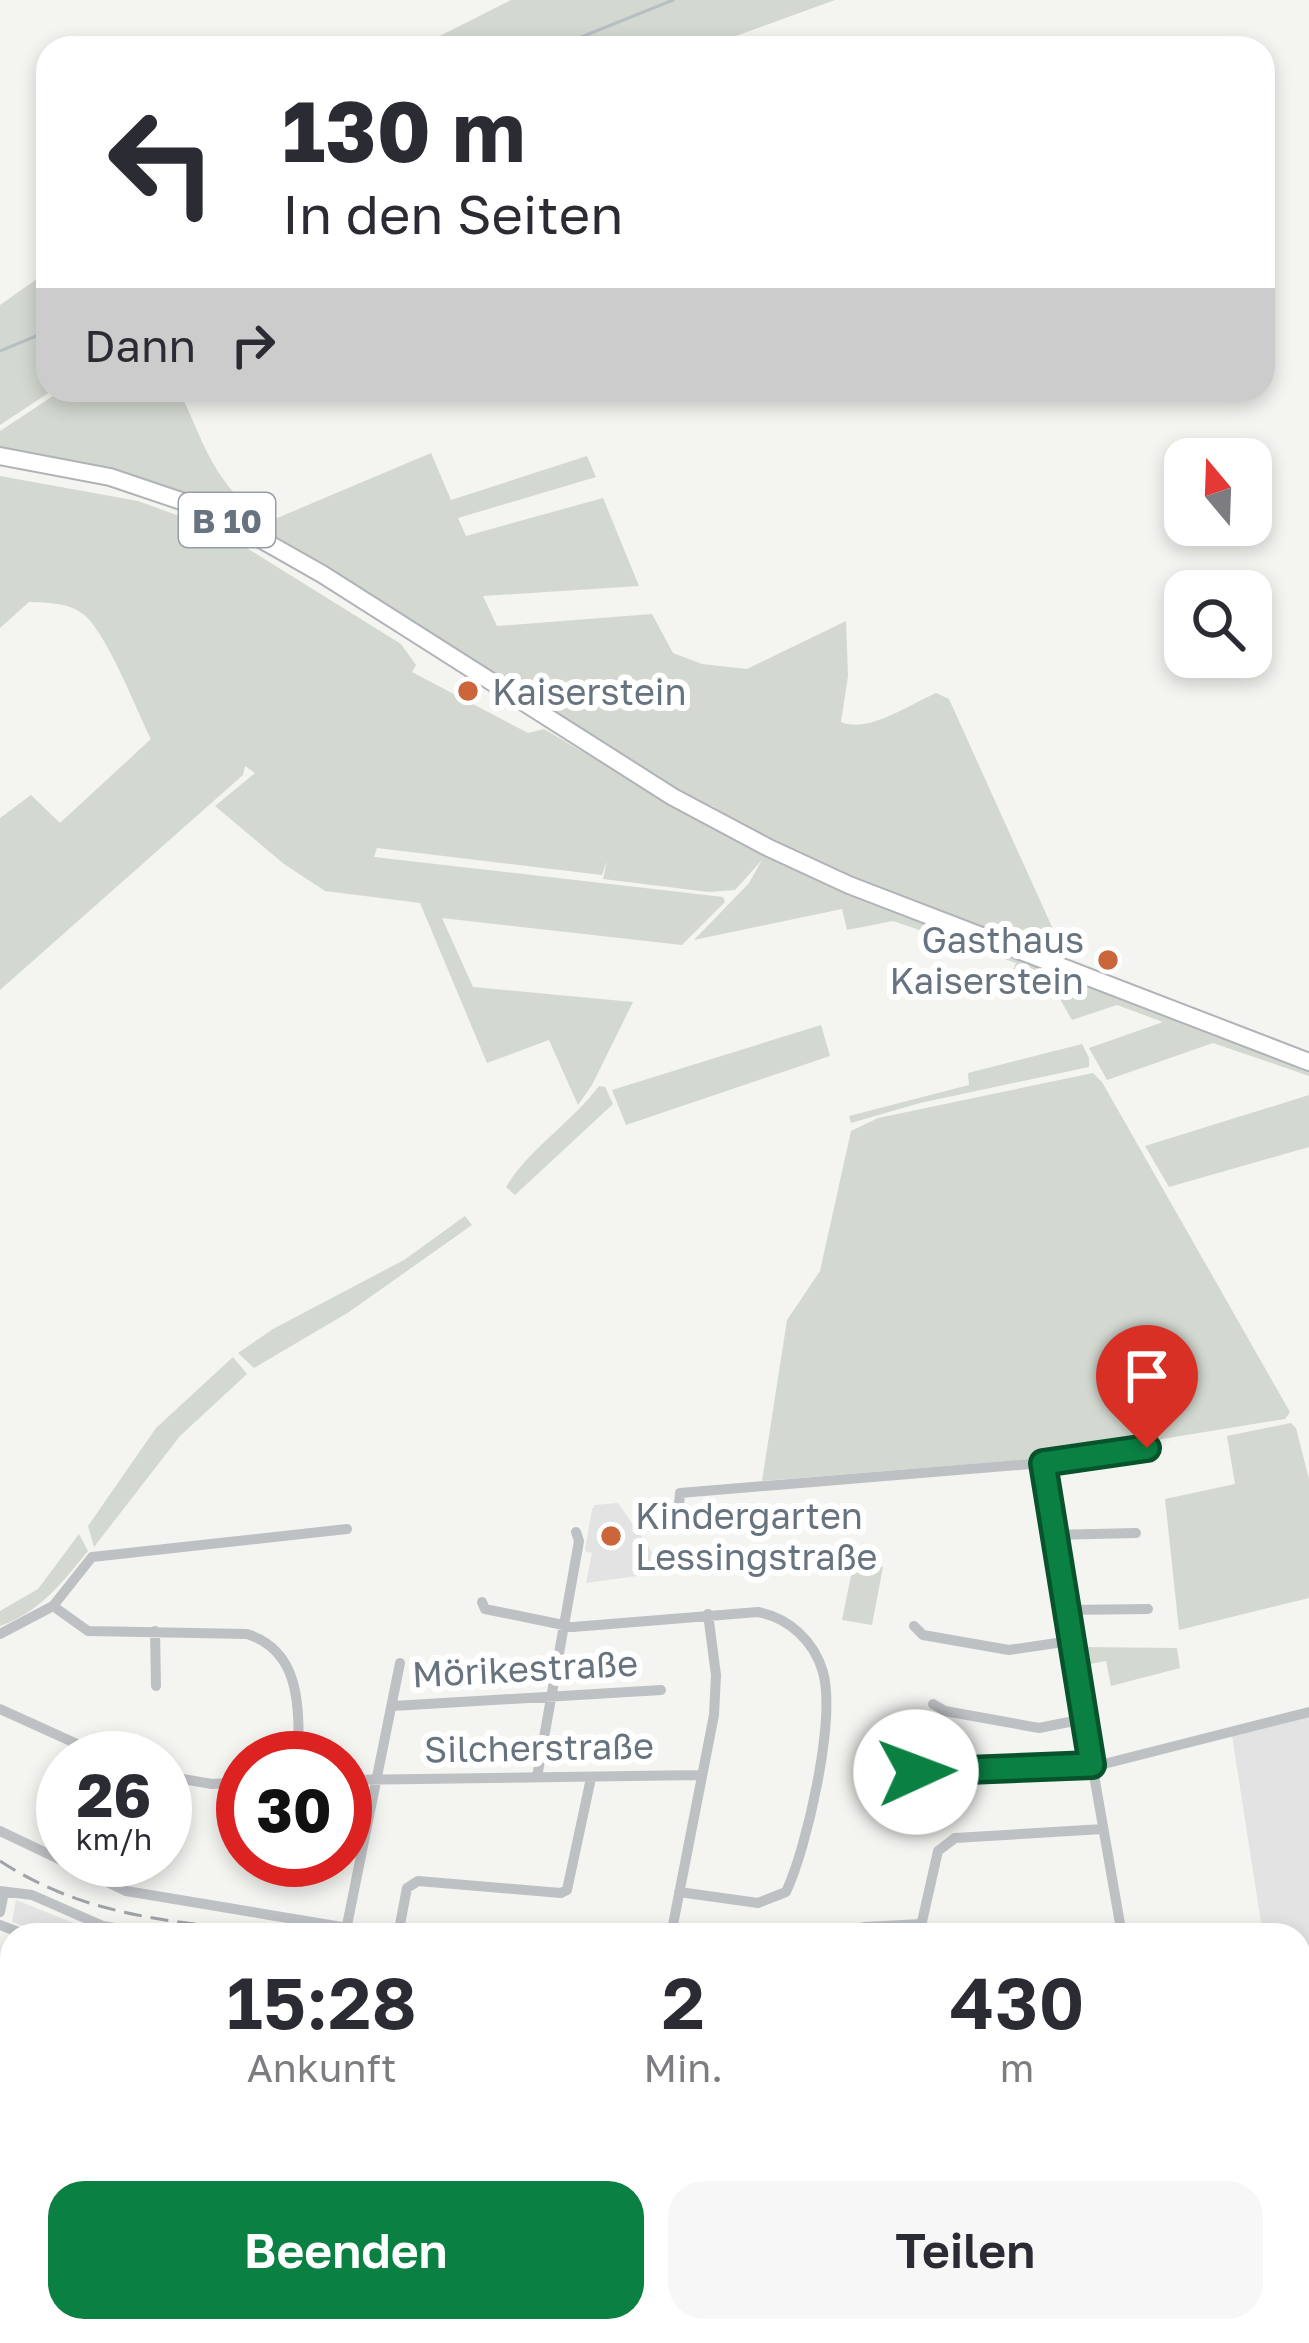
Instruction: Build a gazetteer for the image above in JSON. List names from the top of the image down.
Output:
{
  "streets": {
    "main road": ["B 10"],
    "street": ["Mörikestraße", "Silcherstraße"]
  },
  "places": ["Kaiserstein", "Gasthaus Kaiserstein", "Kindergarten Lessingstraße"],
  "north": "top",
  "page": {
    "turn": ["130 m", "In den Seiten"],
    "then": "Dann",
    "speed": "26 km/h",
    "limit": "30",
    "eta": [
      "15:28",
      "Ankunft",
      "2",
      "Min.",
      "430",
      "m"
    ],
    "buttons": ["Beenden", "Teilen"]
  }
}
